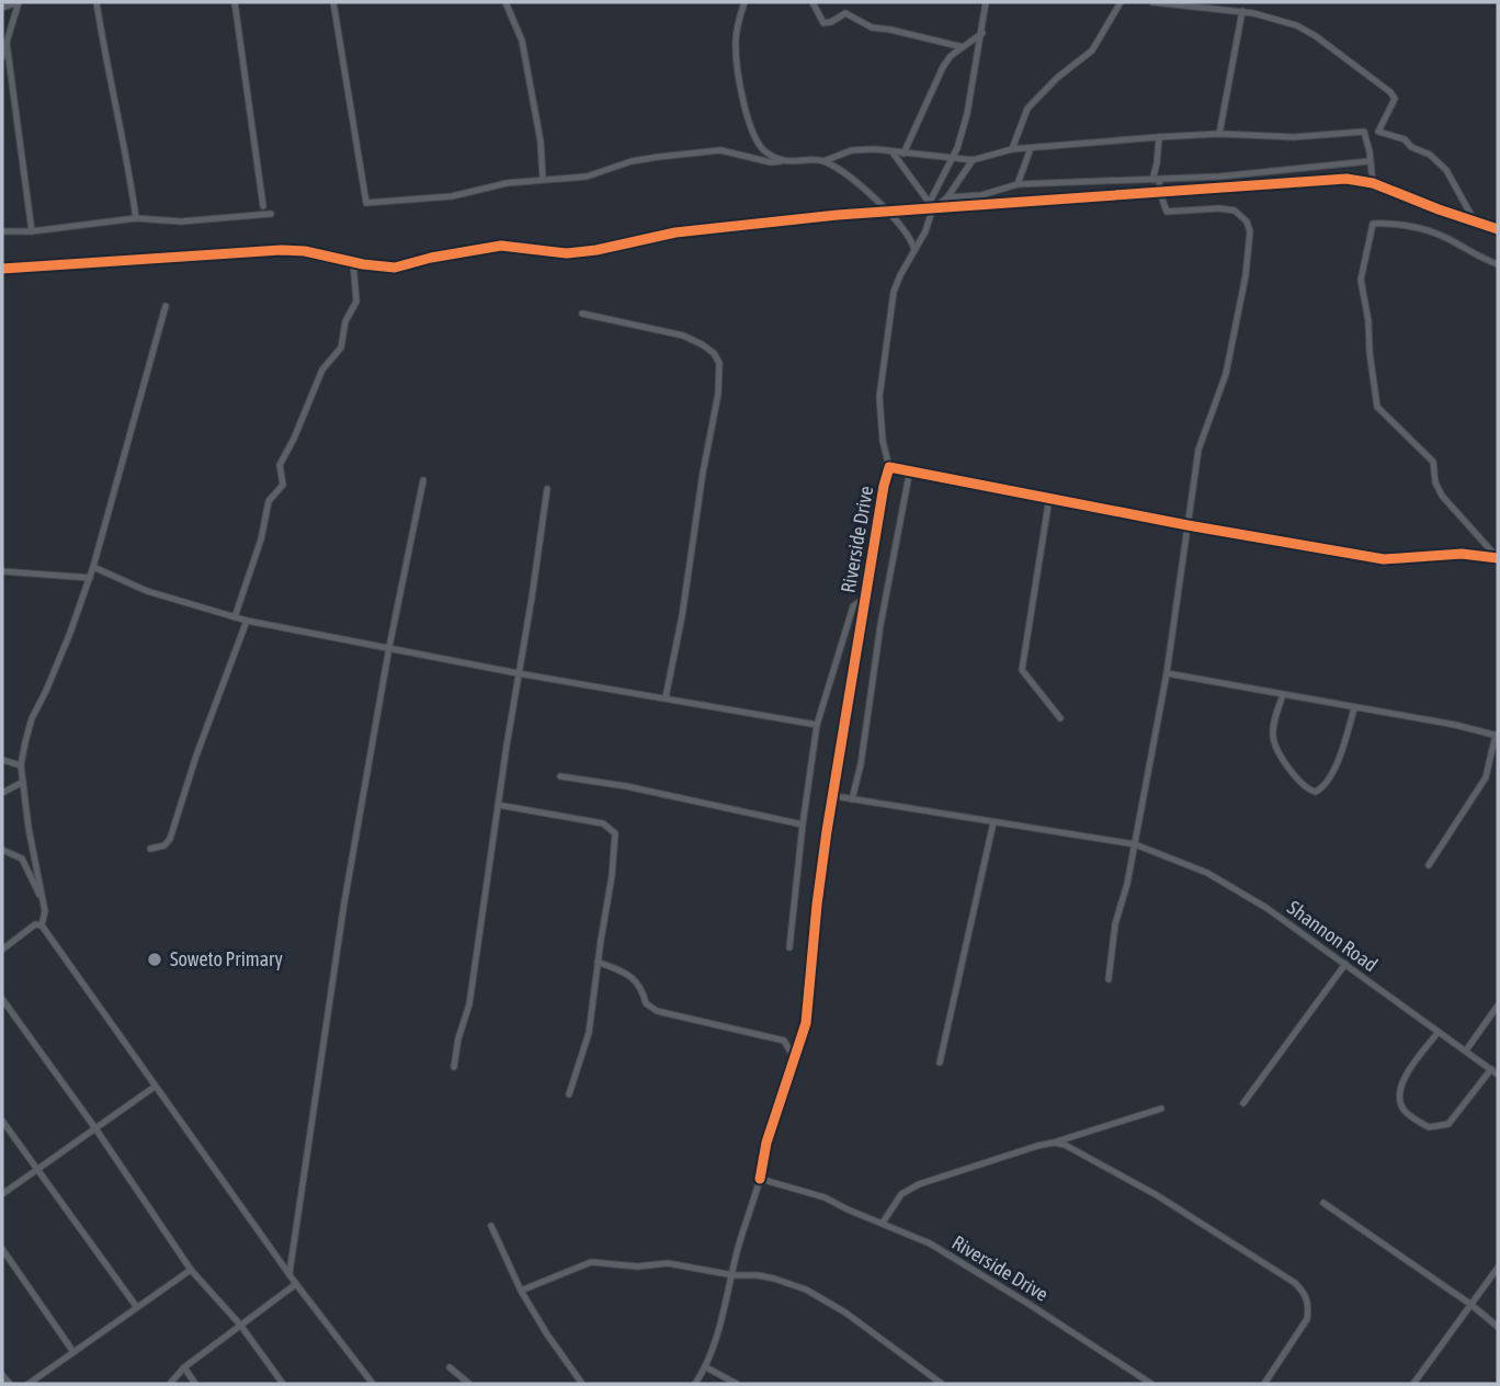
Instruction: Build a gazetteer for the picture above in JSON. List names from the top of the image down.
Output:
{
  "streets": {
    "street": ["Riverside Drive", "Shannon Road"]
  },
  "crossings": [
    ["Riverside Drive", "Shannon Road"]
  ],
  "places": ["Soweto Primary"]
}
